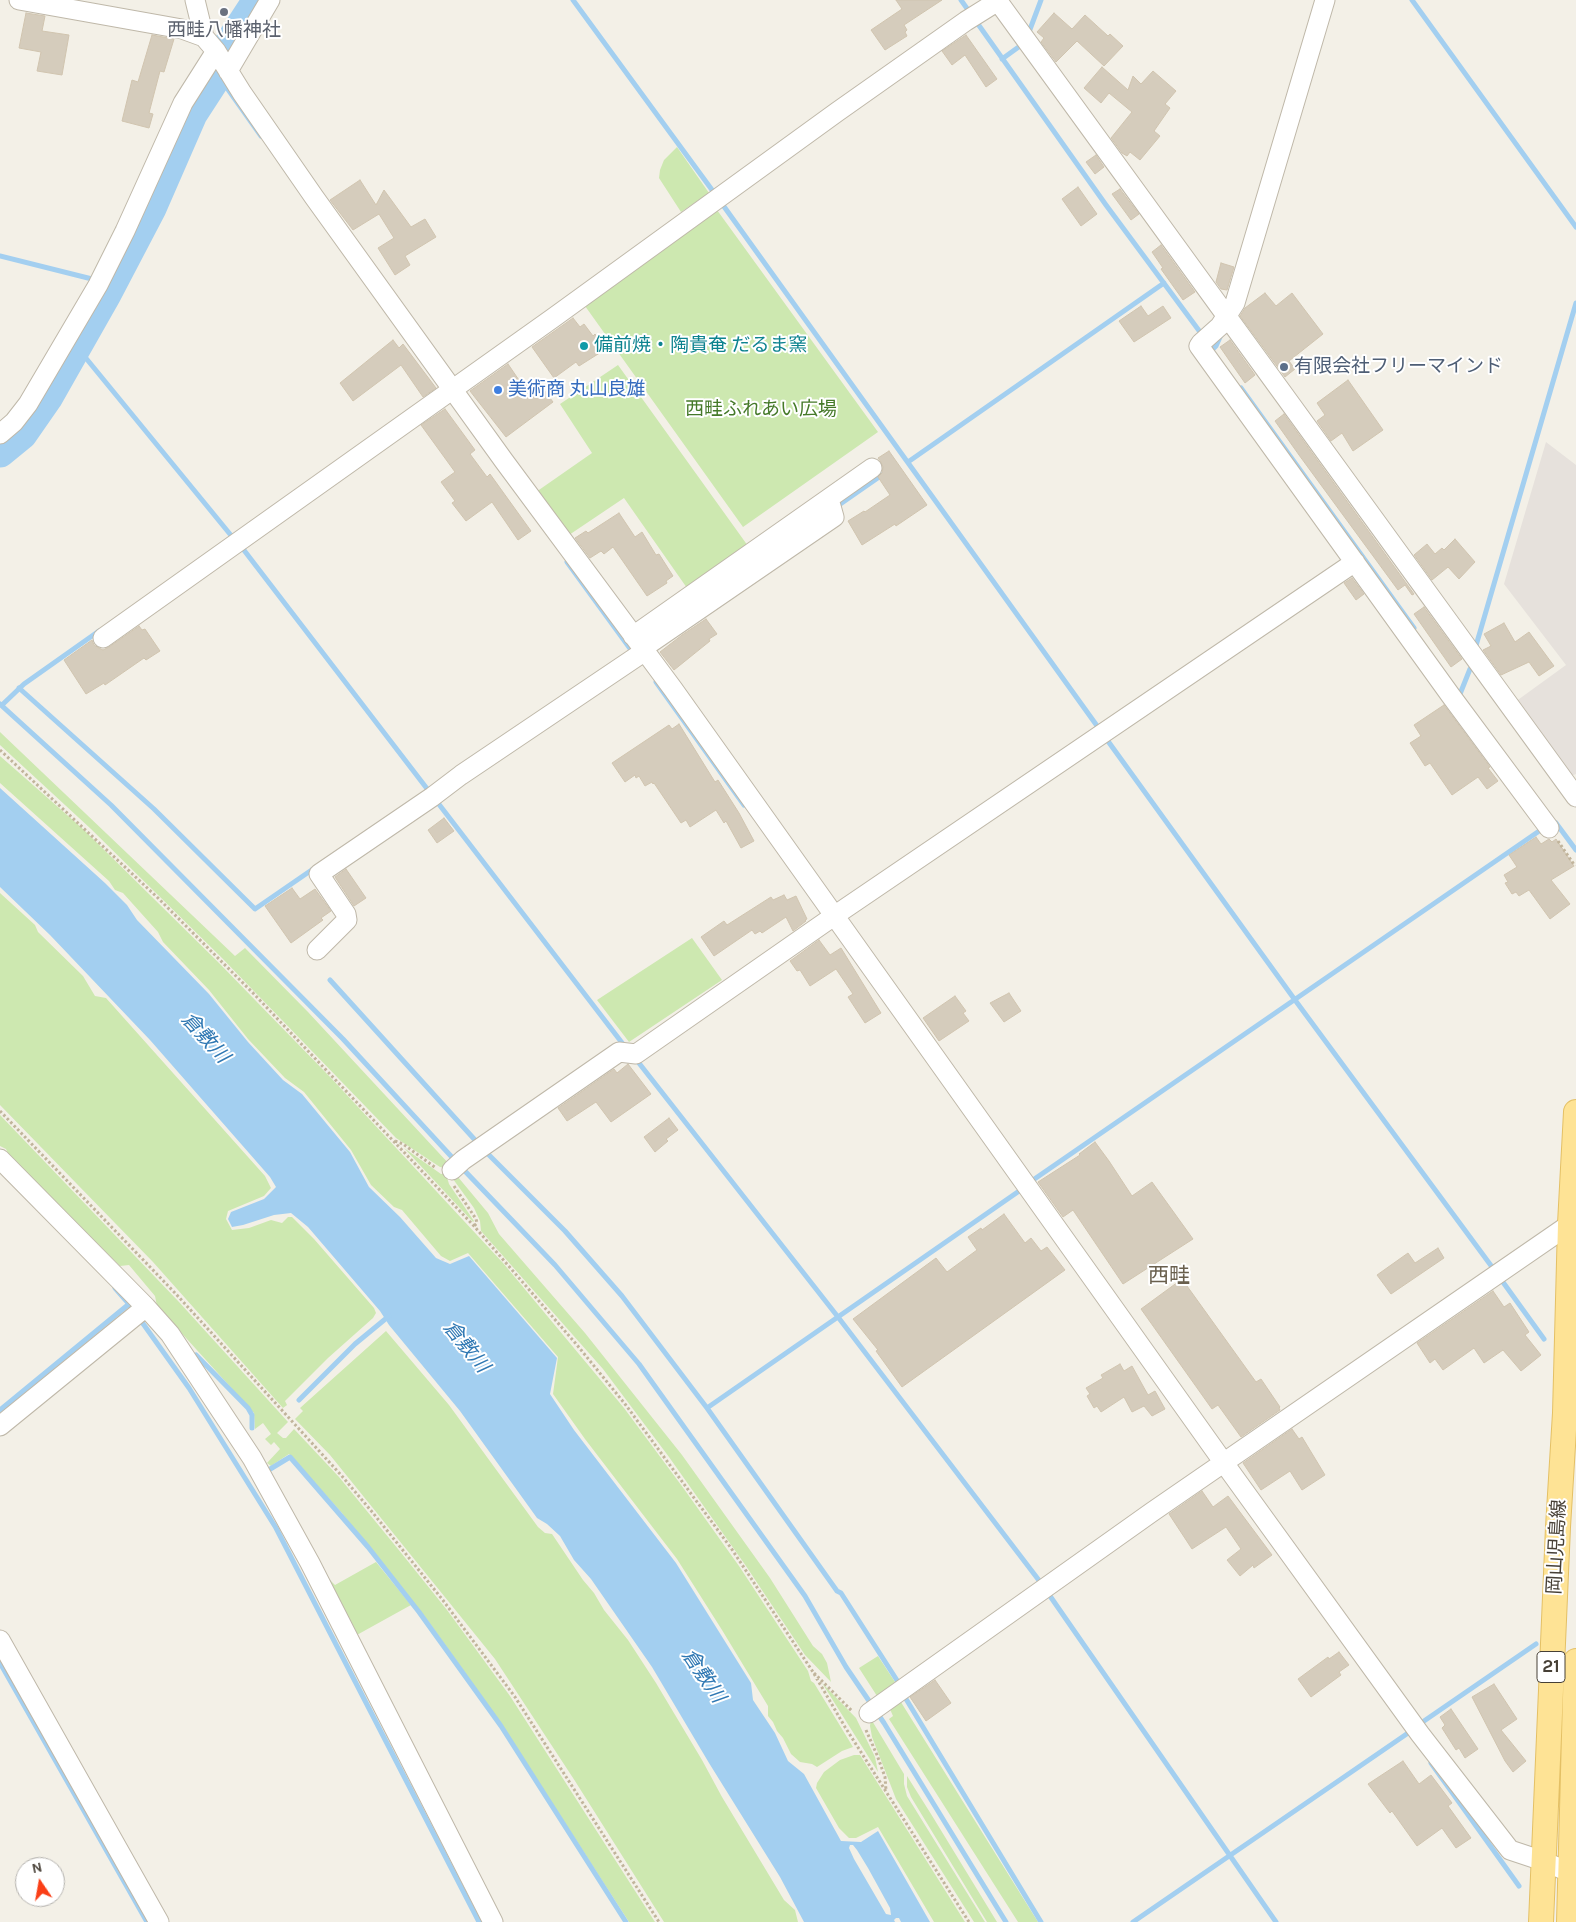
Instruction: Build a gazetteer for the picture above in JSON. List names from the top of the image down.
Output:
{
  "streets": {
    "main road": ["岡山児島線", "21"]
  },
  "districts": ["西畦"],
  "water": ["倉敷川"],
  "parks": ["西畦ふれあい広場"],
  "places": [
    "西畦八幡神社",
    "備前焼・陶貴奄 だるま窯",
    "有限会社フリーマインド",
    "美術商 丸山良雄"
  ],
  "north": "top"
}
